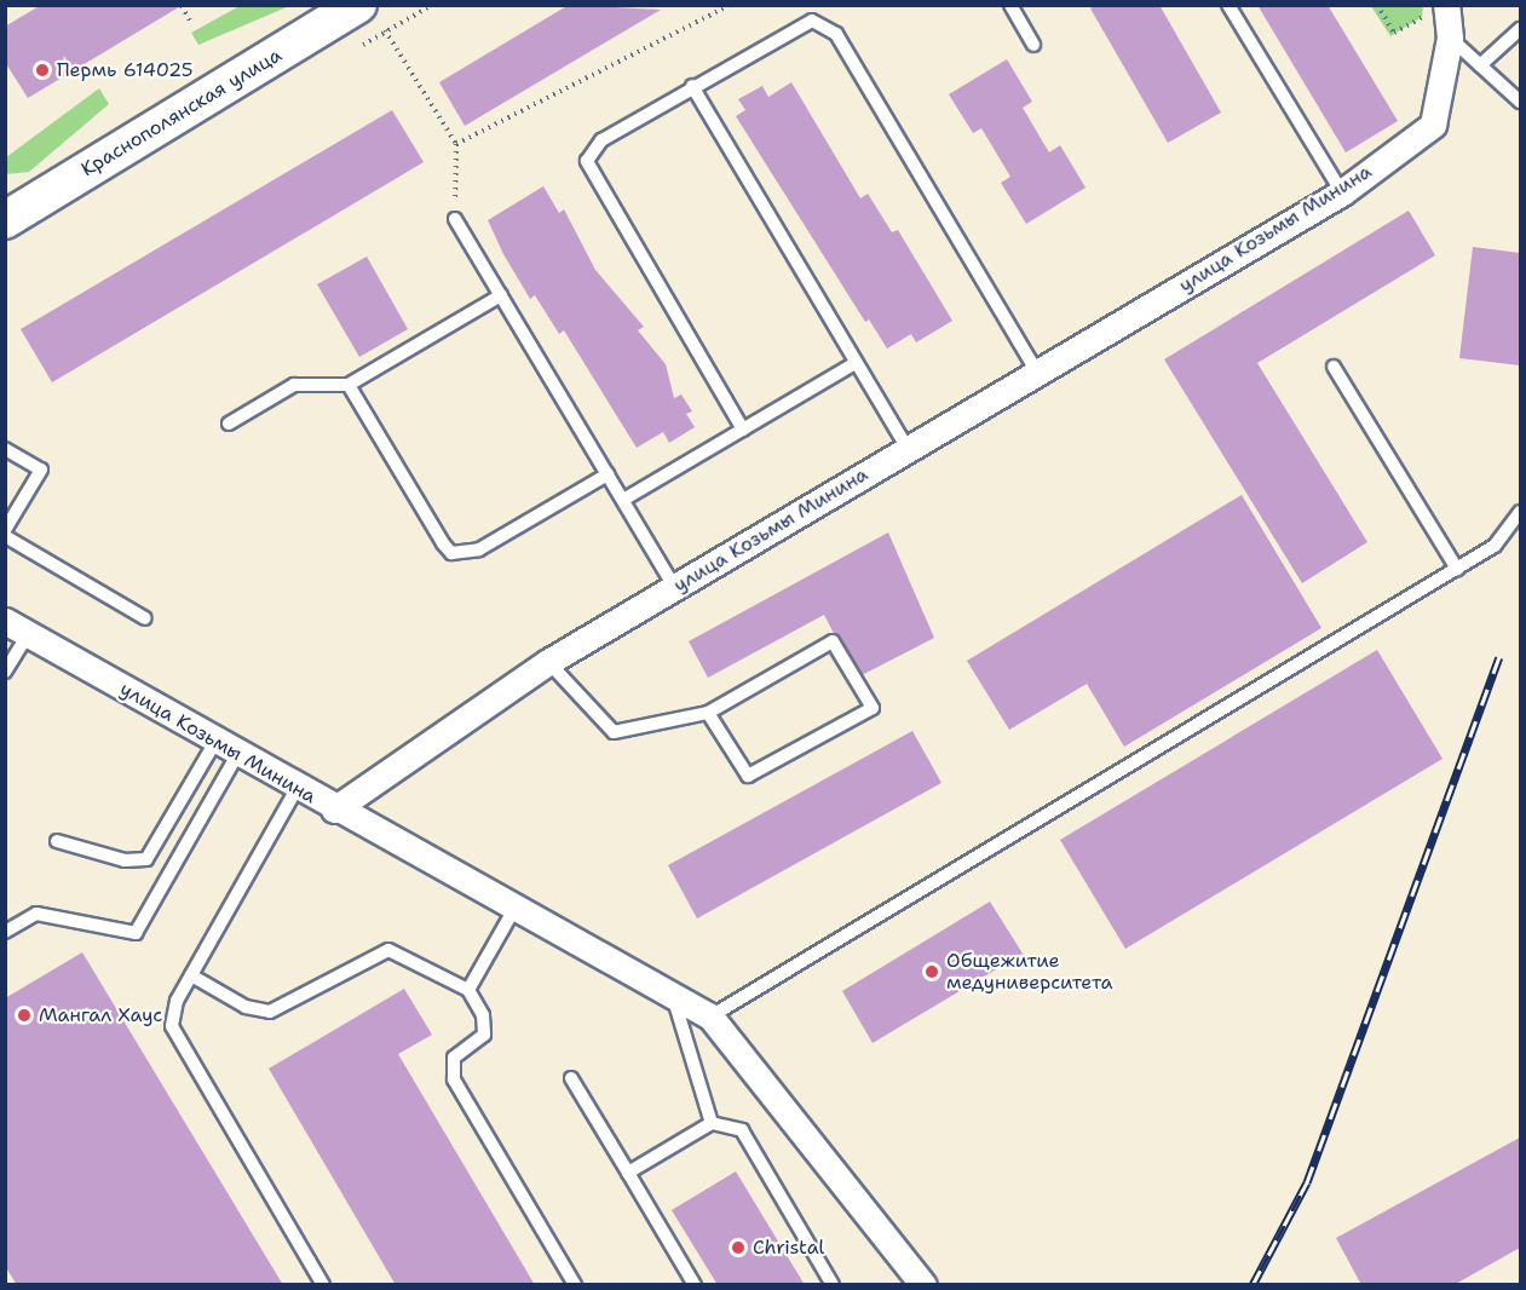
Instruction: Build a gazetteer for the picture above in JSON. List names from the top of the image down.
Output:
{
  "streets": {
    "main road": ["Краснополянская улица"],
    "street": ["улица Козьмы Минина"]
  },
  "places": [
    "Пермь 614025",
    "Общежитие медуниверситета",
    "Мангал Хаус",
    "Christal"
  ]
}
